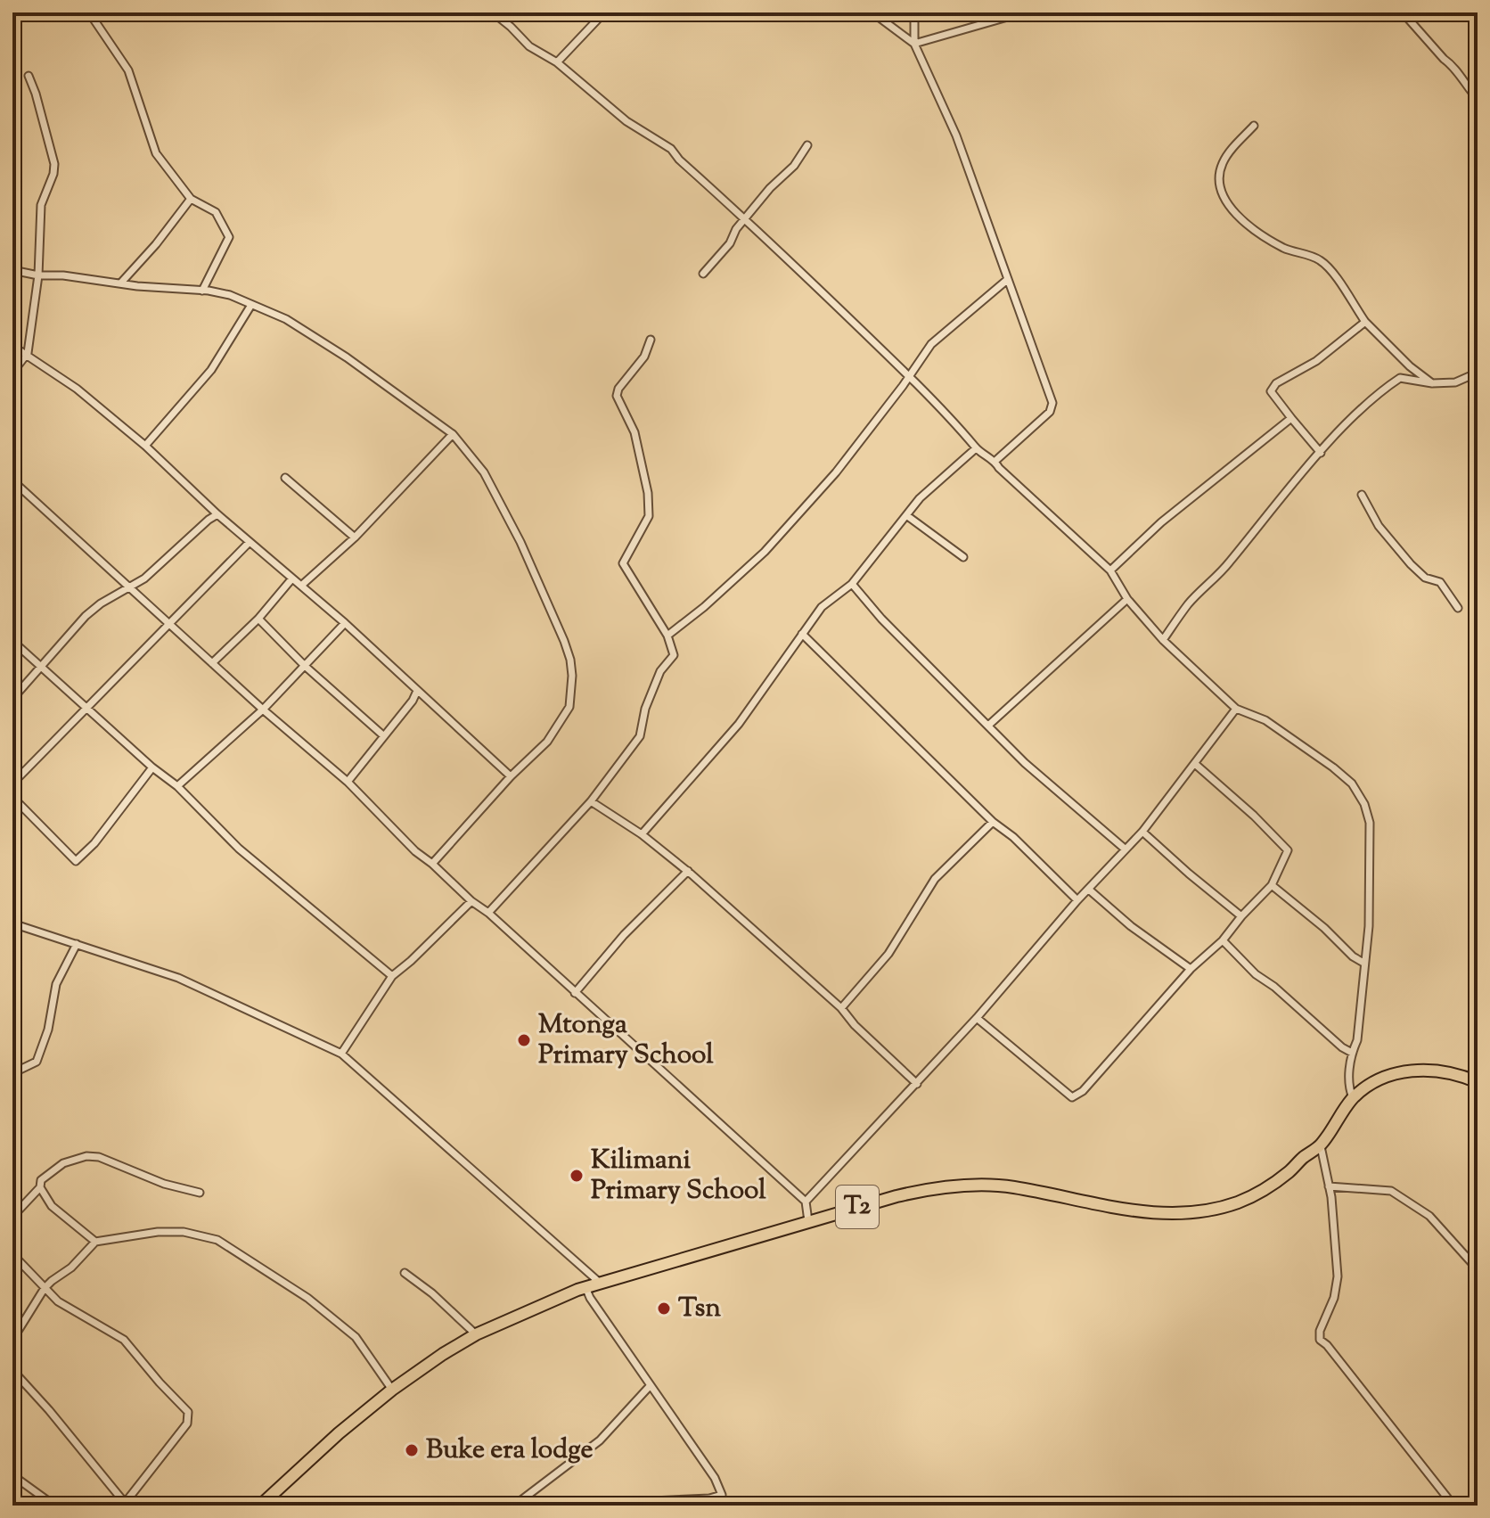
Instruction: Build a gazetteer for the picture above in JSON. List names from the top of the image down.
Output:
{
  "streets": {
    "highway": ["T2"]
  },
  "places": [
    "Mtonga Primary School",
    "Kilimani Primary School",
    "Tsn",
    "Buke era lodge"
  ]
}
